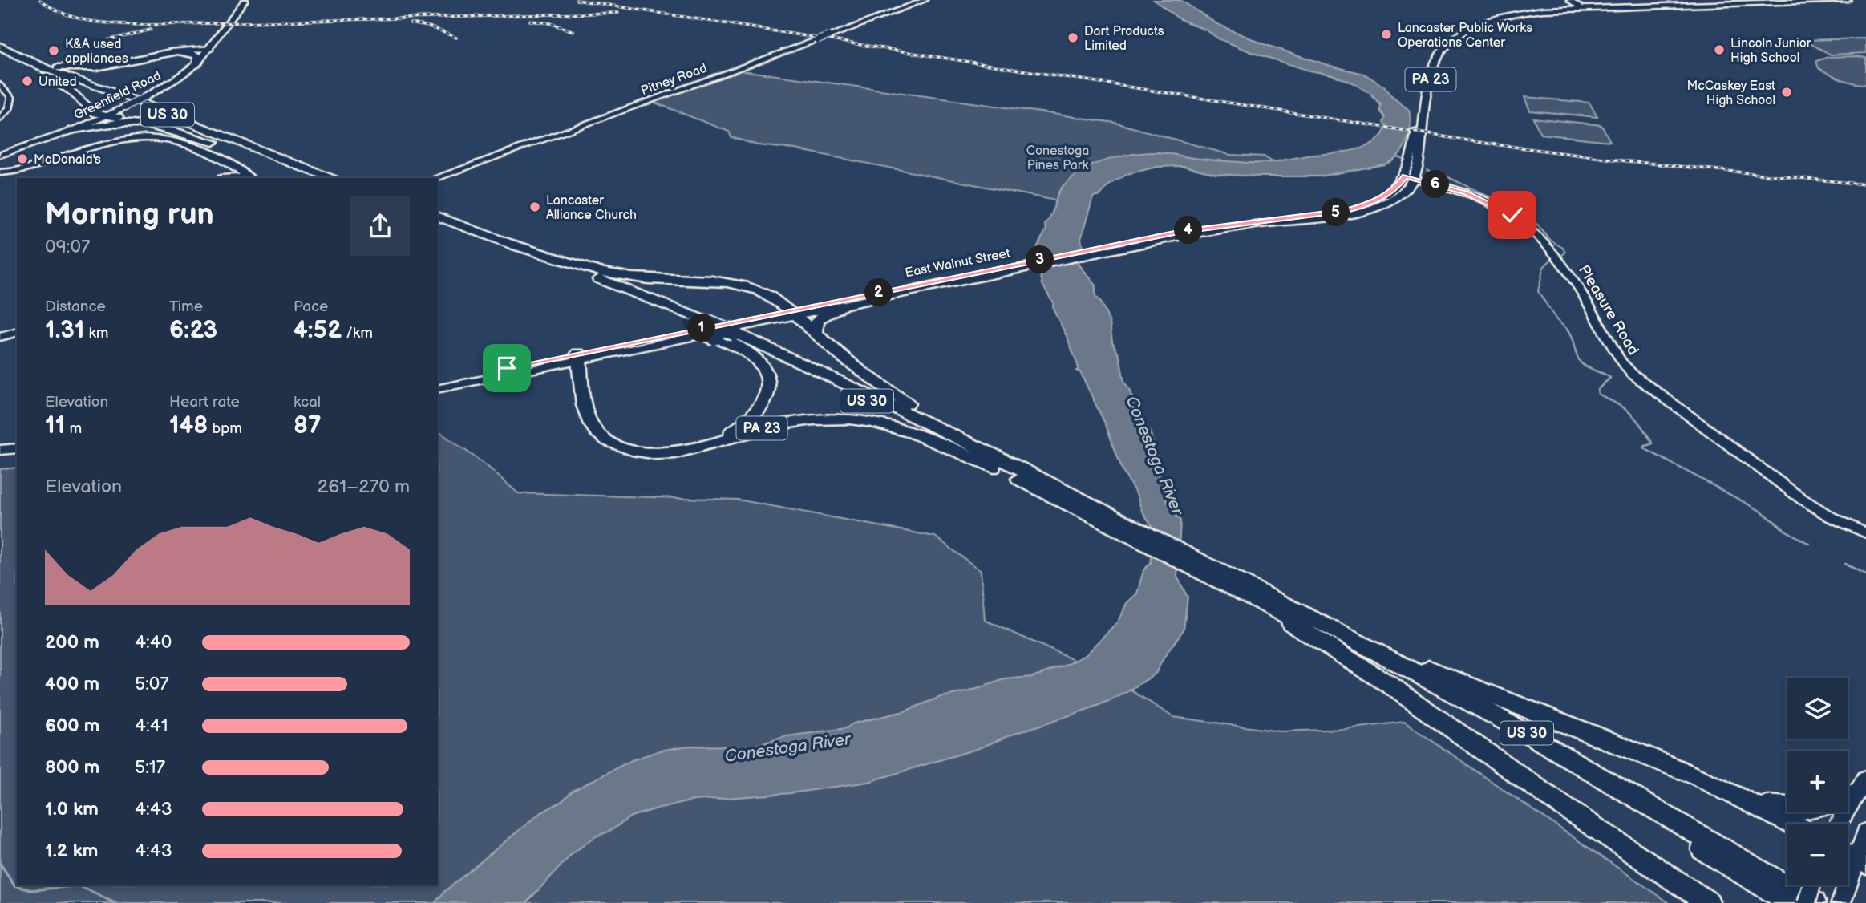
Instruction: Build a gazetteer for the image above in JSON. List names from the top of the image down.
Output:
{
  "streets": {
    "highway": ["PA 23", "US 30"],
    "main road": [
      "Pitney Road",
      "Greenfield Road",
      "East Walnut Street",
      "Pleasure Road"
    ]
  },
  "crossings": [
    ["PA 23", "US 30"],
    ["PA 23", "East Walnut Street"],
    ["PA 23", "Pleasure Road"],
    ["East Walnut Street", "Pleasure Road"]
  ],
  "water": ["Conestoga River"],
  "parks": ["Conestoga Pines Park"],
  "places": [
    "Lancaster Public Works Operations Center",
    "Dart Products Limited",
    "Lincoln Junior High School",
    "K&A used appliances",
    "United",
    "McCaskey East High School",
    "McDonald's",
    "Lancaster Alliance Church"
  ],
  "page": {
    "pins": [
      "6",
      "5",
      "4",
      "3",
      "2",
      "1"
    ],
    "heading": ["Morning run", "09:07"],
    "stats": [
      ["Distance", "1.31 km"],
      ["Time", "6:23"],
      ["Pace", "4:52 /km"],
      ["Elevation", "11 m"],
      ["Heart rate", "148 bpm"],
      ["kcal", "87"]
    ],
    "chart": ["Elevation", "261–270 m"],
    "list": [
      {
        "name": "200 m",
        "note": "4:40"
      },
      {
        "name": "400 m",
        "note": "5:07"
      },
      {
        "name": "600 m",
        "note": "4:41"
      },
      {
        "name": "800 m",
        "note": "5:17"
      },
      {
        "name": "1.0 km",
        "note": "4:43"
      },
      {
        "name": "1.2 km",
        "note": "4:43"
      }
    ],
    "map_buttons": ["+", "−"]
  }
}
